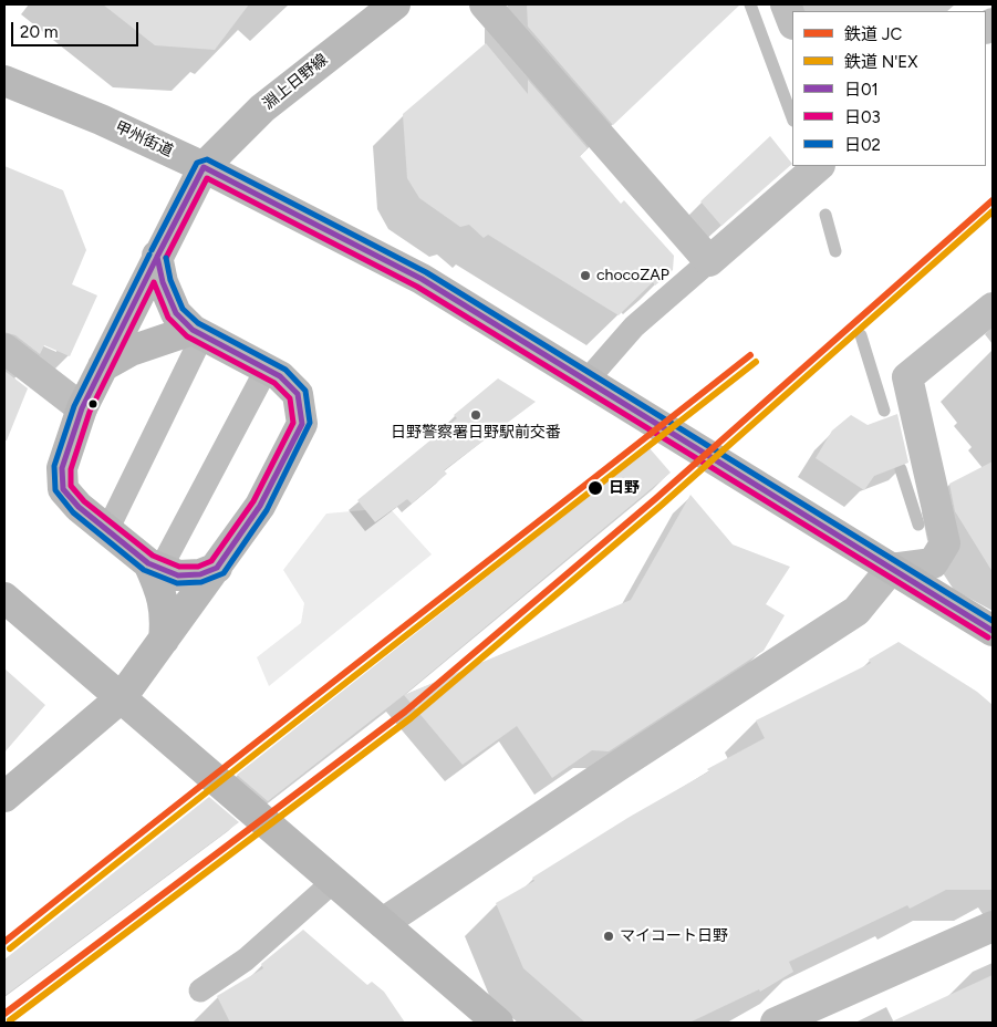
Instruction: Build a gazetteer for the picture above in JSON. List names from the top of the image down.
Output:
{
  "streets": {
    "street": ["淵上日野線", "甲州街道"]
  },
  "crossings": [
    ["淵上日野線", "甲州街道"]
  ],
  "places": [
    "chocoZAP",
    "日野警察署日野駅前交番",
    "日野",
    "マイコート日野"
  ],
  "lines": [
    "transit line 日02",
    "transit line 日01",
    "transit line 日03",
    "rail line JC",
    "rail line N'EX"
  ],
  "legend": [
    "鉄道 JC",
    "鉄道 N'EX",
    "日01",
    "日03",
    "日02"
  ],
  "scale_bar": "20 m"
}
